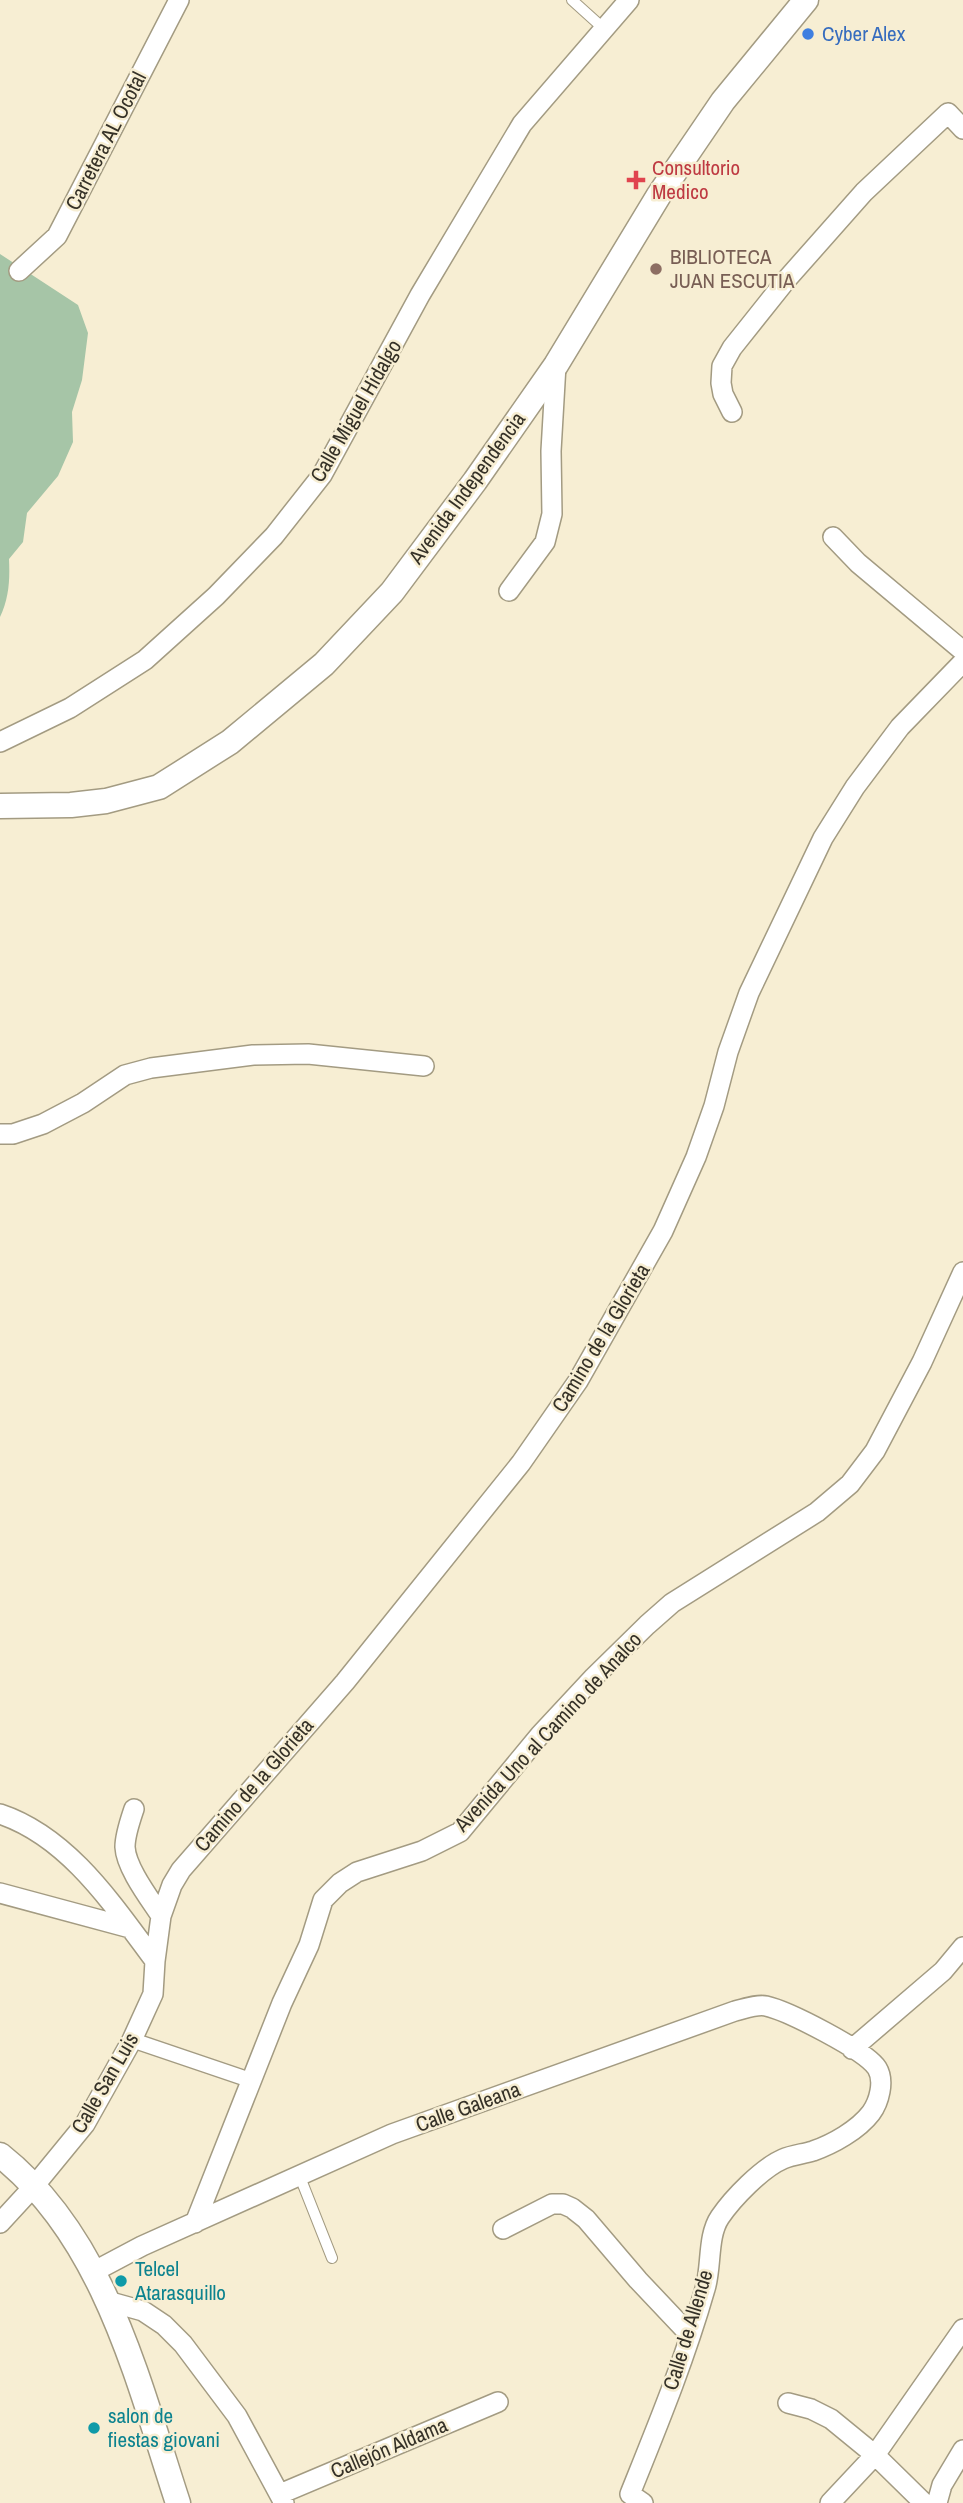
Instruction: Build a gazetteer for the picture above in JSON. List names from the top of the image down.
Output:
{
  "streets": {
    "street": [
      "Carretera AL Ocotal",
      "Calle Miguel Hidalgo",
      "Avenida Independencia",
      "Camino de la Glorieta",
      "Avenida Uno al Camino de Analco",
      "Calle San Luis",
      "Calle Galeana",
      "Calle de Allende",
      "Callejón Aldama"
    ]
  },
  "crossings": [
    ["Camino de la Glorieta", "Calle San Luis"],
    ["Avenida Uno al Camino de Analco", "Calle Galeana"],
    ["Calle Galeana", "Calle de Allende"]
  ],
  "places": {
    "other": [
      "Cyber Alex",
      "BIBLIOTECA JUAN ESCUTIA",
      "Telcel Atarasquillo",
      "salon de fiestas giovani"
    ],
    "health": ["Consultorio Medico"]
  }
}
